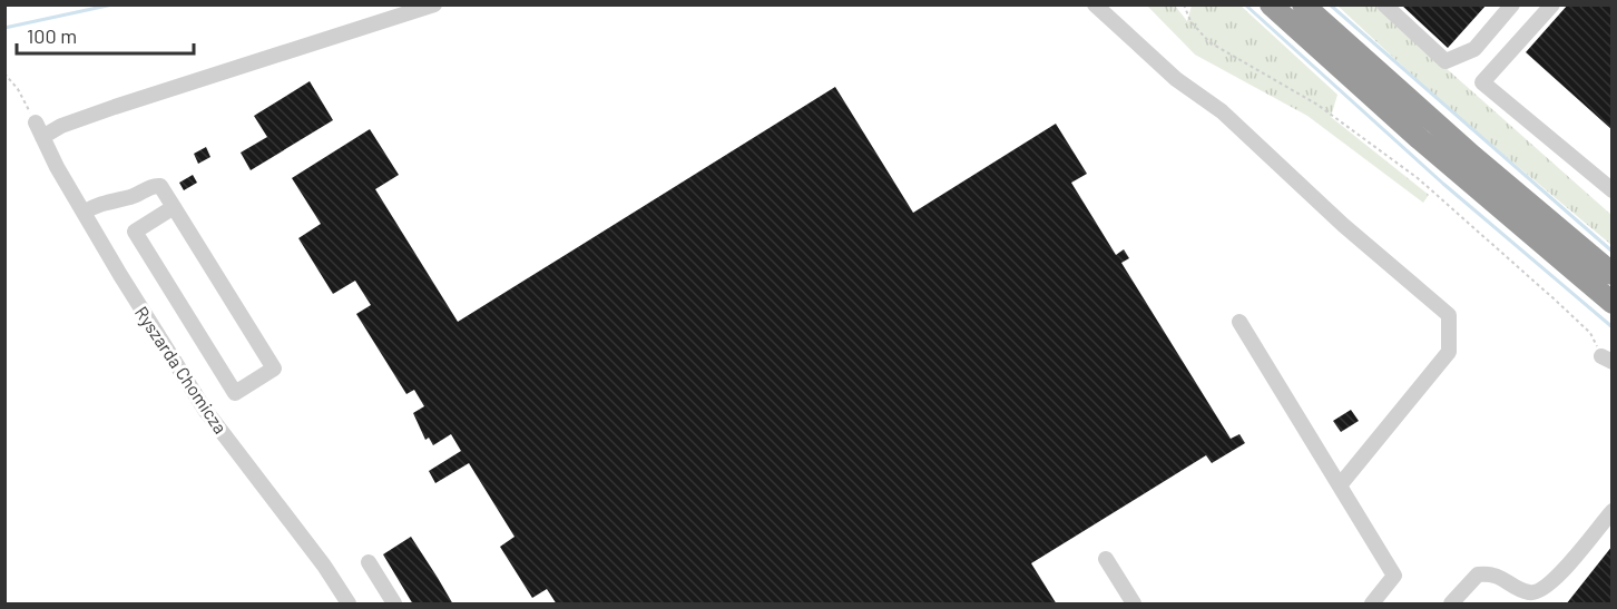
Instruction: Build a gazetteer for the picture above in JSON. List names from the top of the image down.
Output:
{
  "streets": {
    "street": ["Ryszarda Chomicza"]
  },
  "scale_bar": "100 m"
}
